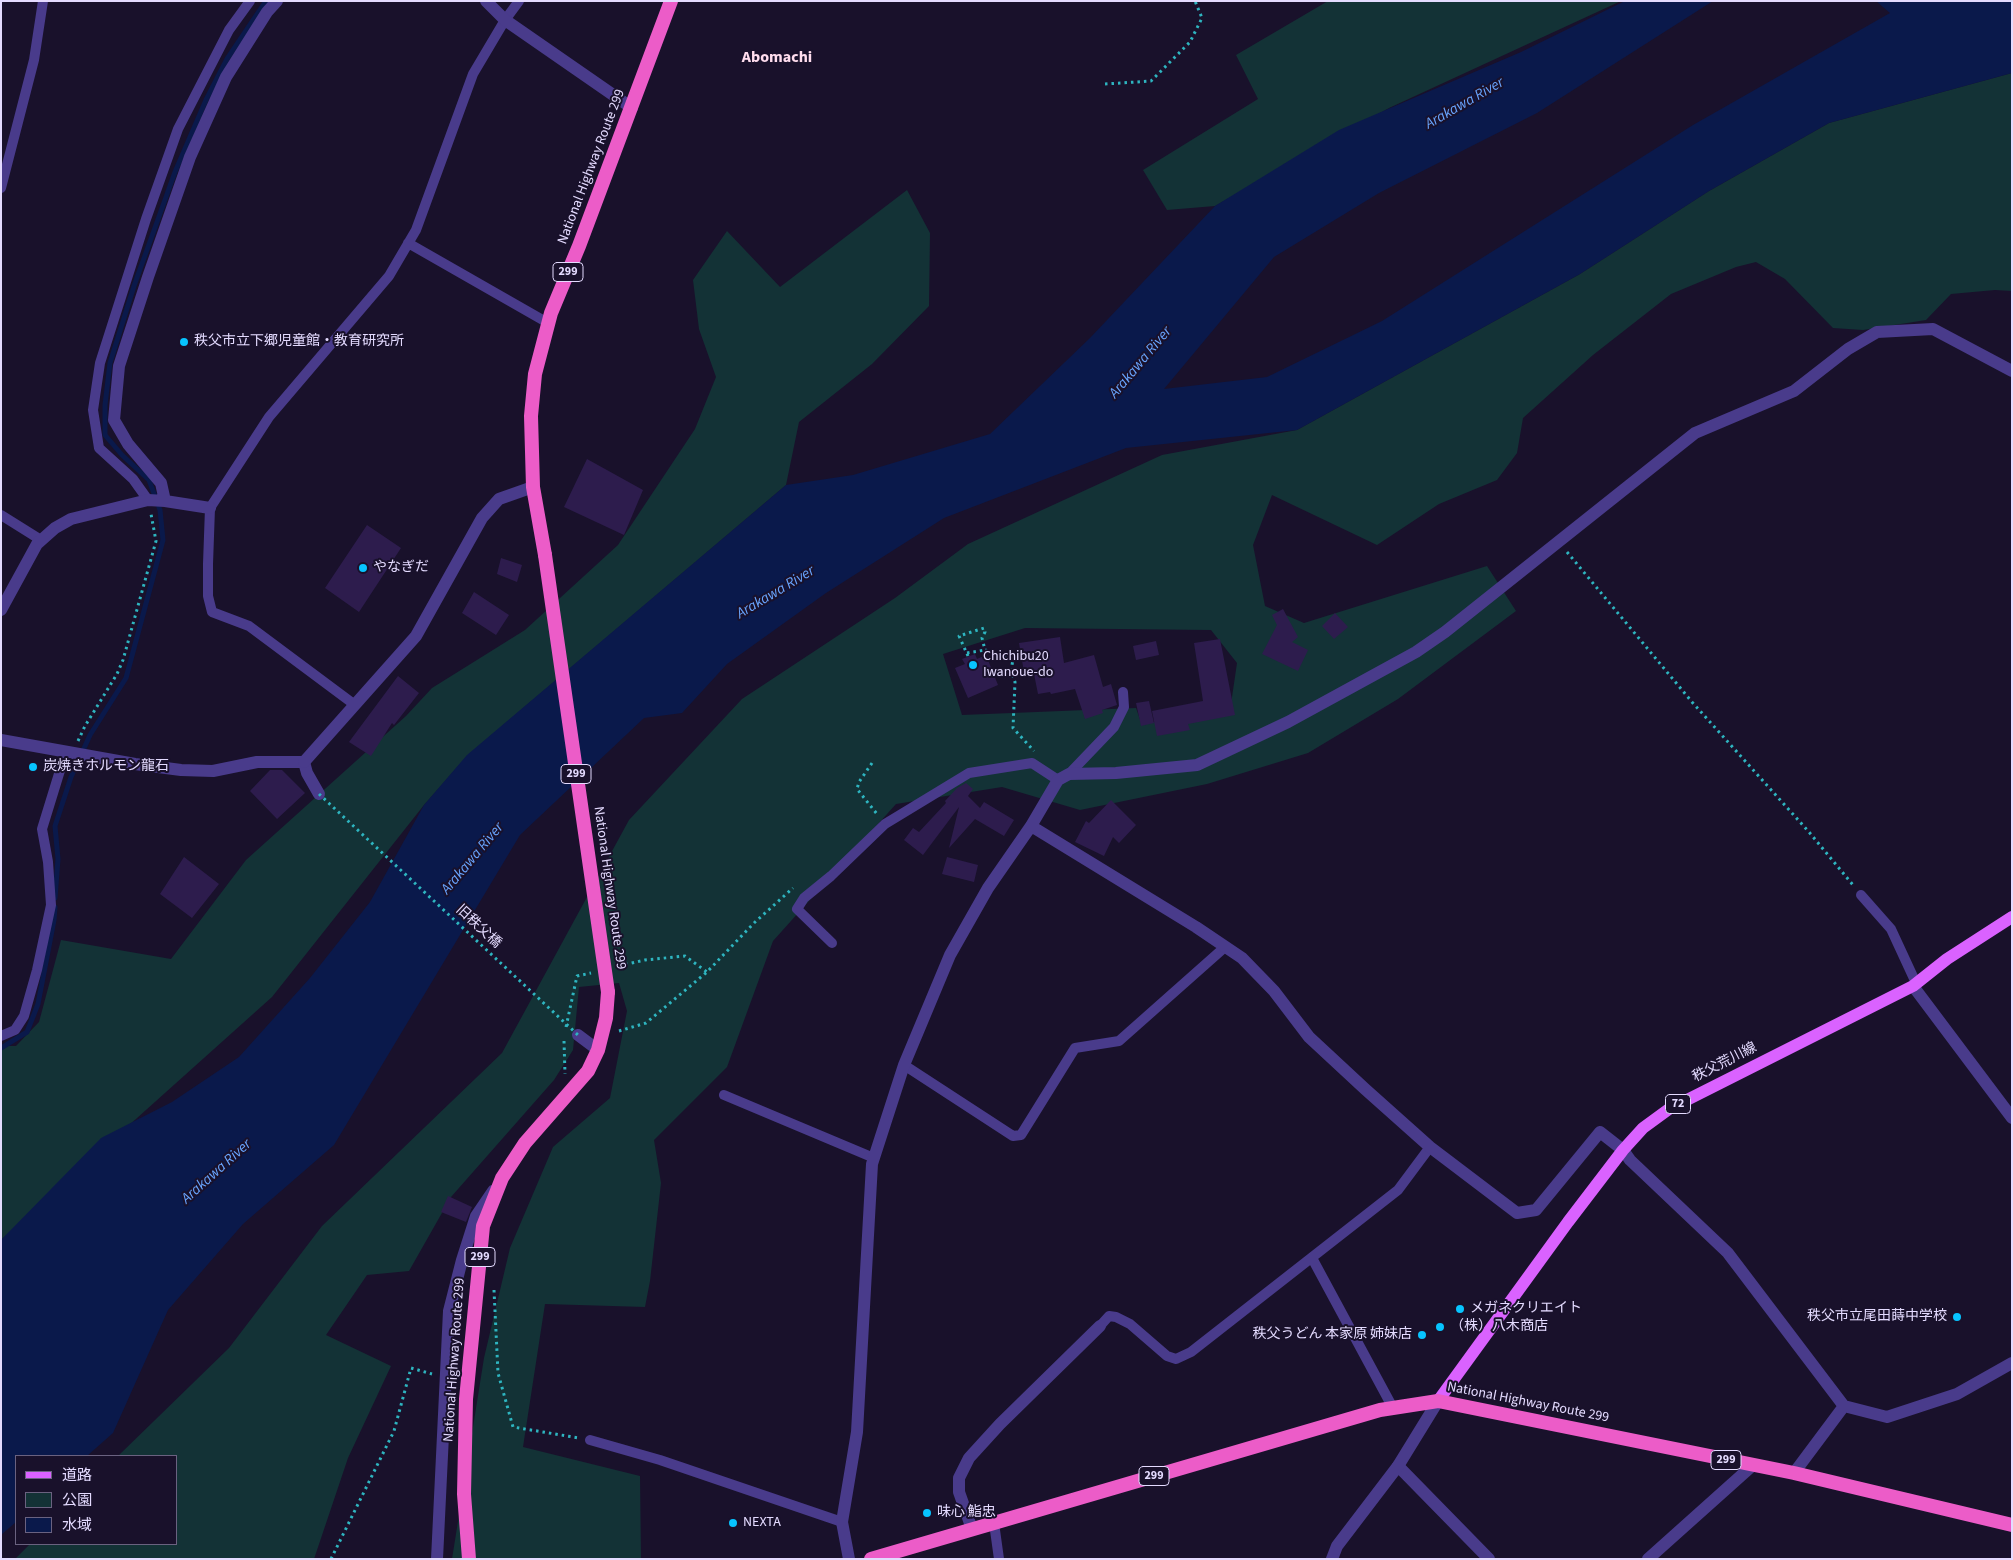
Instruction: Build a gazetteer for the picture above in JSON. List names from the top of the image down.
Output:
{
  "streets": {
    "highway": ["National Highway Route 299", "299"],
    "main road": ["秩父荒川線", "72"],
    "path": ["旧秩父橋"]
  },
  "crossings": [
    ["National Highway Route 299", "秩父荒川線"]
  ],
  "districts": ["Abomachi"],
  "water": ["Arakawa River"],
  "places": [
    "秩父市立下郷児童館・教育研究所",
    "やなぎだ",
    "Chichibu20 Iwanoue-do",
    "炭焼きホルモン龍石",
    "メガネクリエイト",
    "秩父市立尾田蒔中学校",
    "（株）八木商店",
    "秩父うどん 本家原 姉妹店",
    "味心 鮨忠",
    "NEXTA"
  ],
  "legend": ["道路", "公園", "水域"]
}
